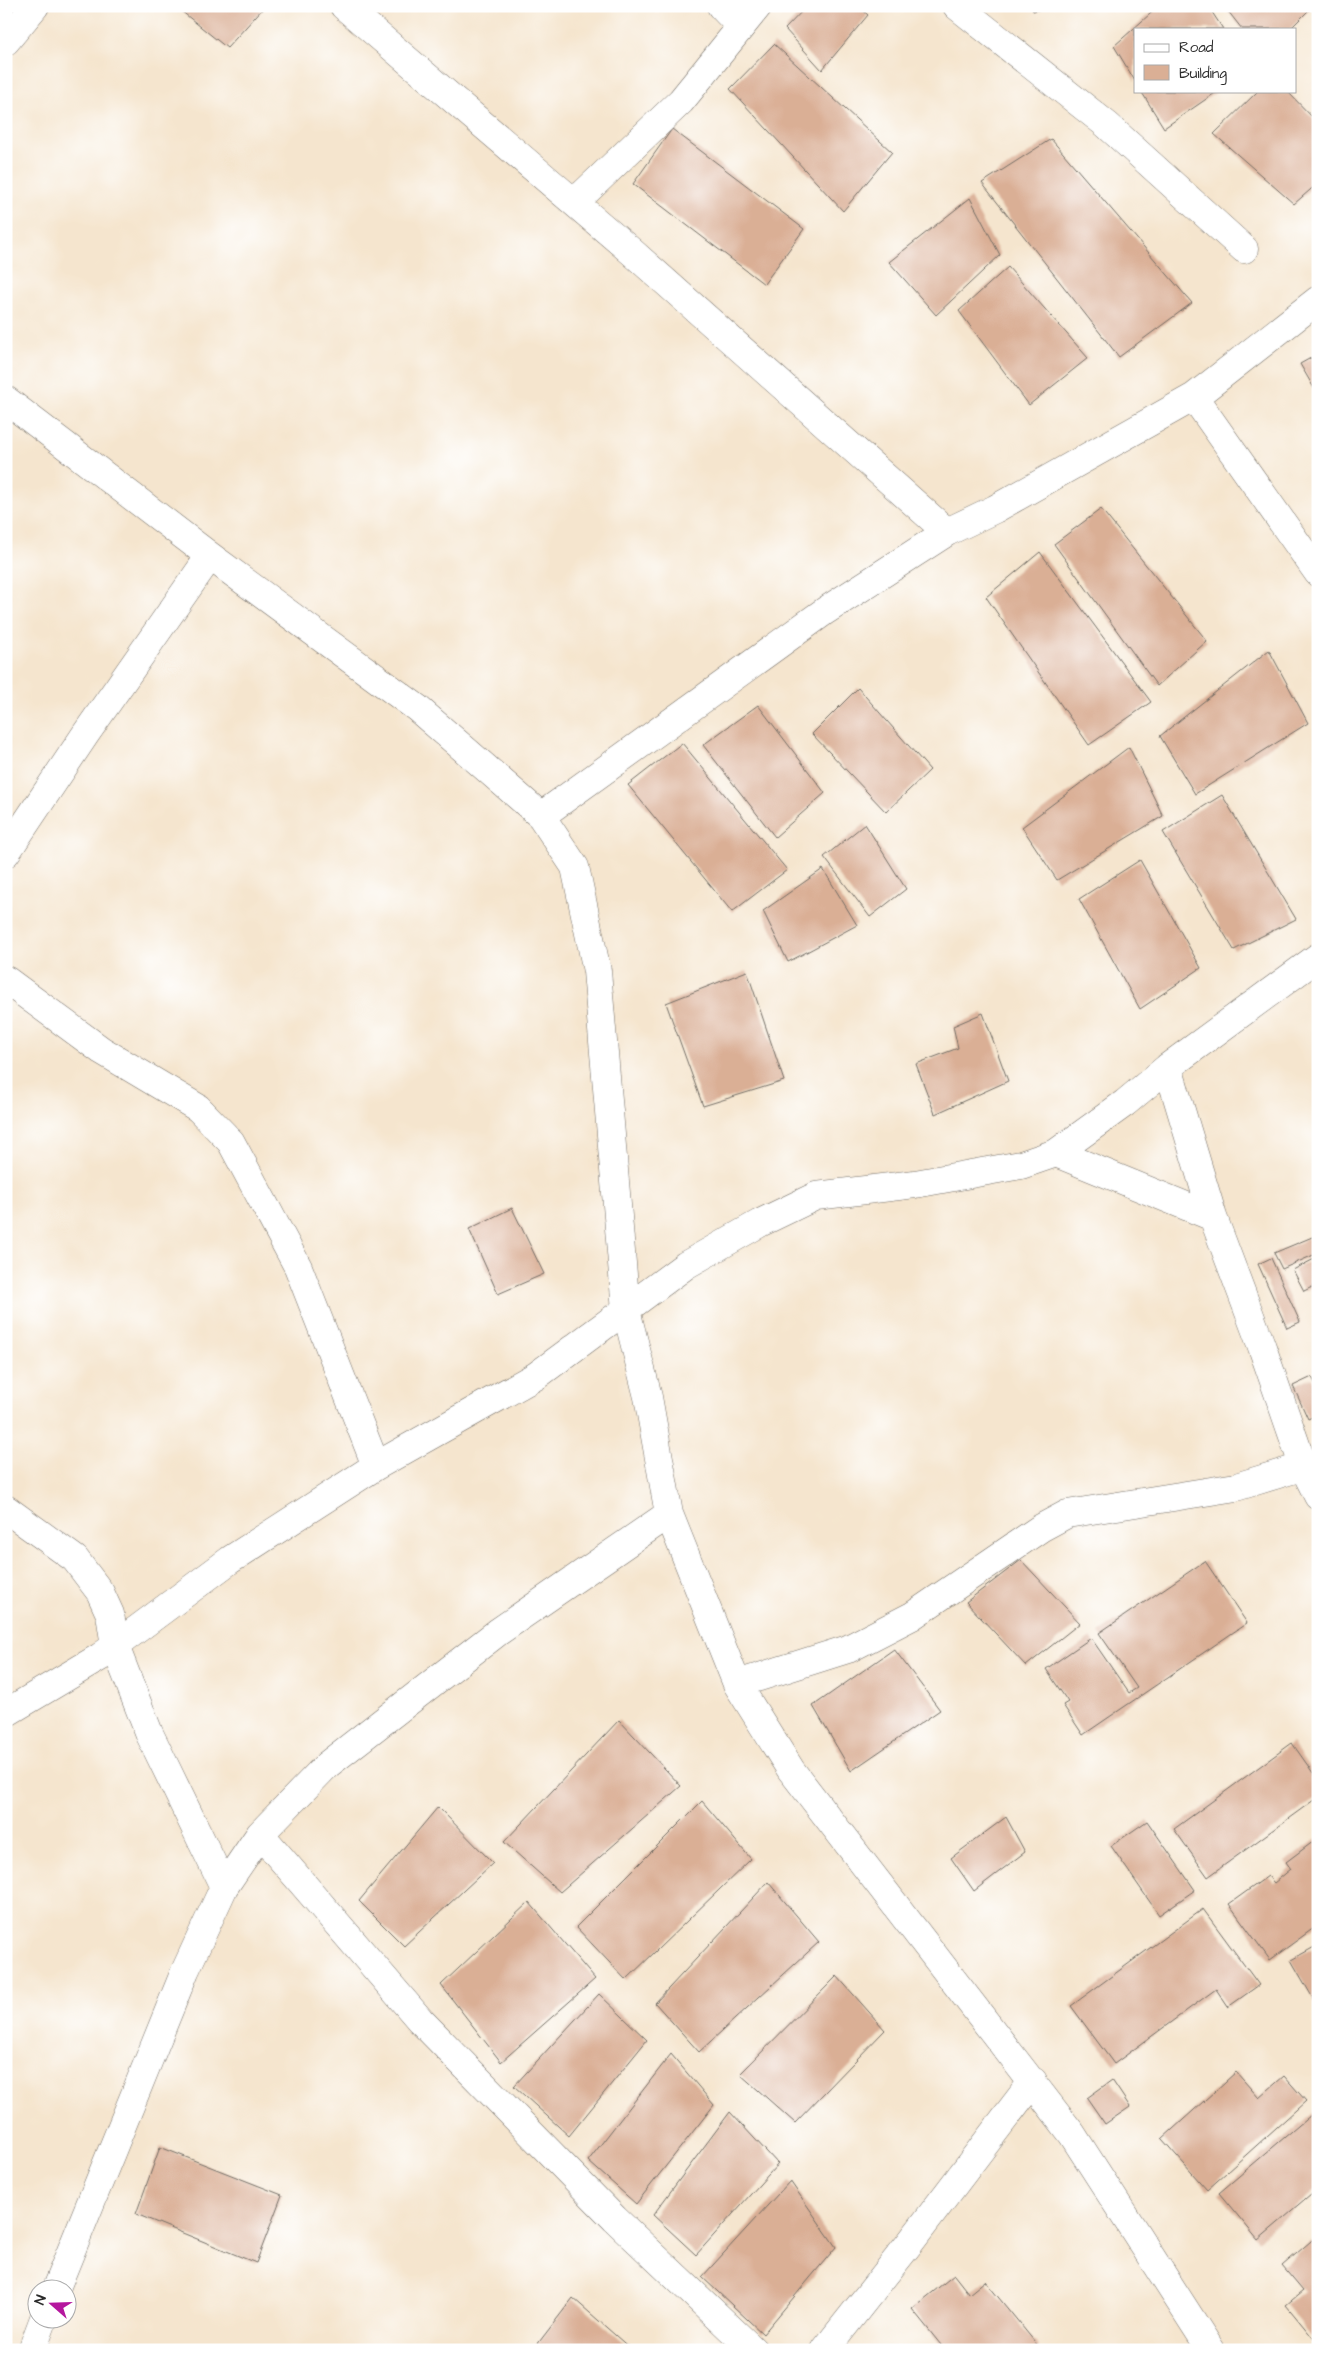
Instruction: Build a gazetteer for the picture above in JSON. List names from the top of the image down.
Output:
{
  "legend": ["Road", "Building"],
  "north": "left"
}
